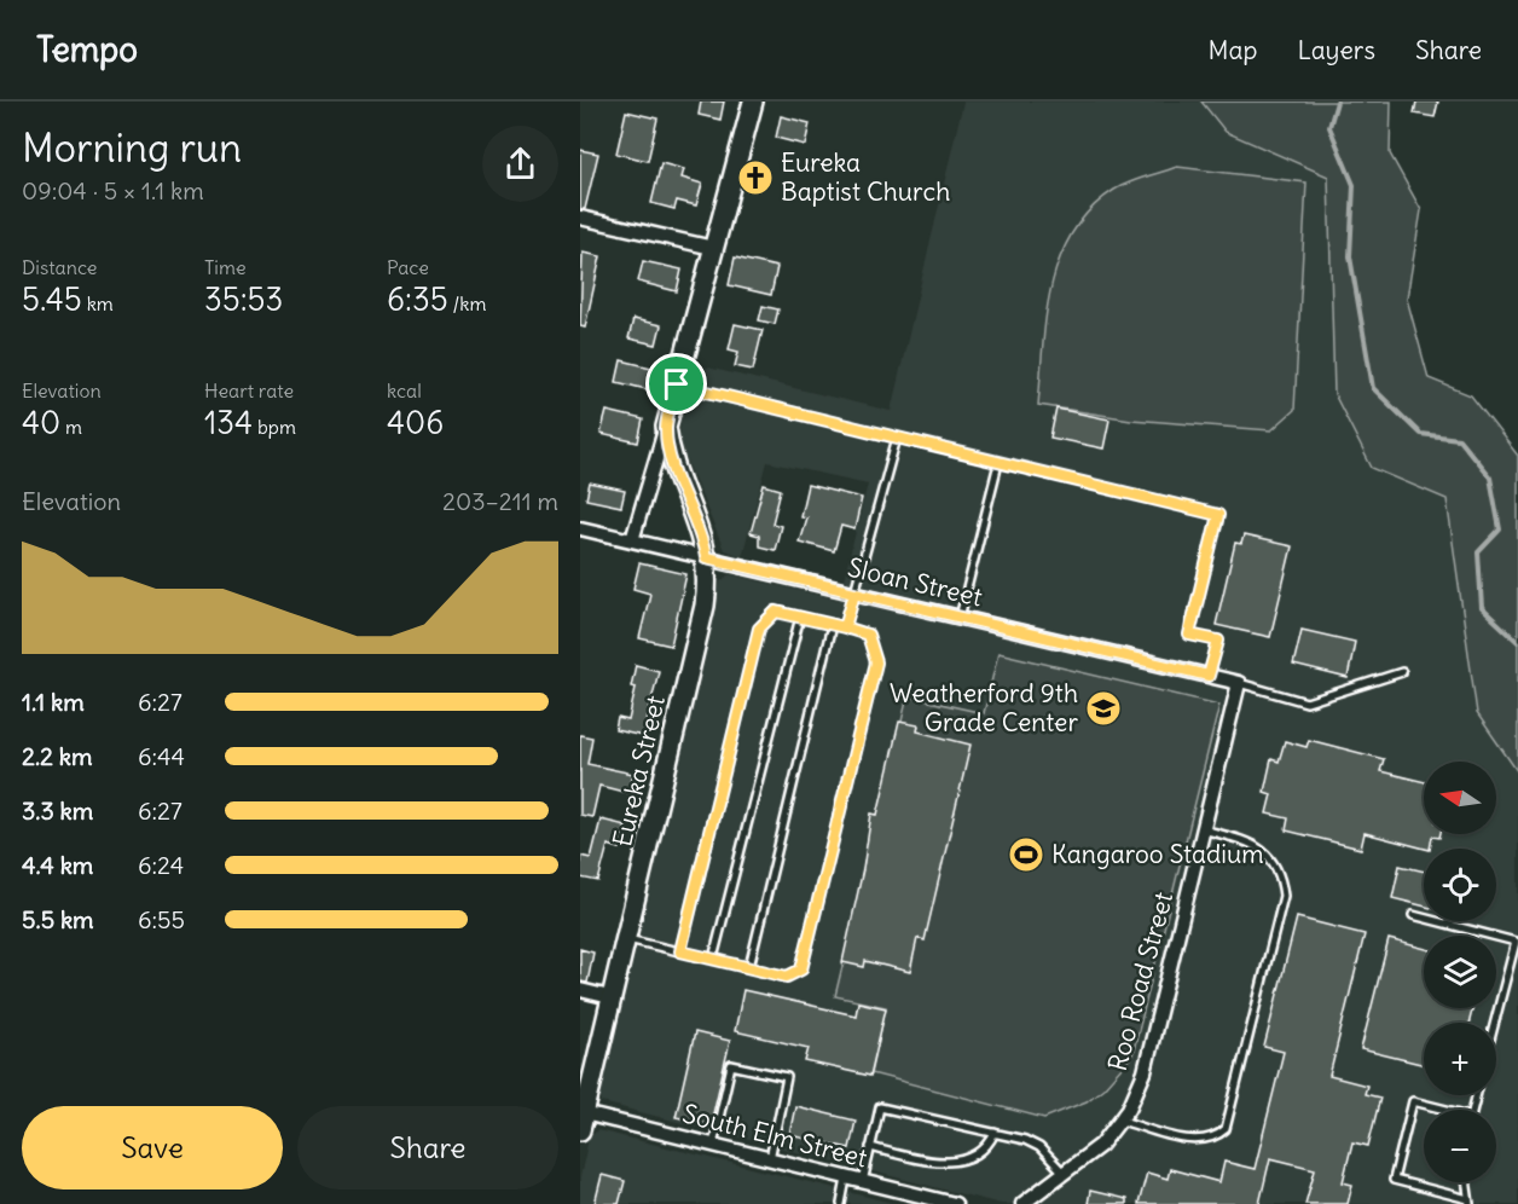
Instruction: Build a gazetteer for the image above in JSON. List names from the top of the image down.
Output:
{
  "streets": {
    "street": [
      "Sloan Street",
      "Eureka Street",
      "Roo Road Street",
      "South Elm Street"
    ]
  },
  "crossings": [
    ["Sloan Street", "Eureka Street"],
    ["Sloan Street", "Roo Road Street"],
    ["Eureka Street", "South Elm Street"]
  ],
  "places": {
    "church": ["Eureka Baptist Church"],
    "school or university": ["Weatherford 9th Grade Center"],
    "sports": ["Kangaroo Stadium"]
  },
  "north": "left",
  "page": {
    "header": "Tempo",
    "nav": ["Map", "Layers", "Share"],
    "heading": ["Morning run", "09:04 · 5 × 1.1 km"],
    "stats": [
      ["Distance", "5.45 km"],
      ["Time", "35:53"],
      ["Pace", "6:35 /km"],
      ["Elevation", "40 m"],
      ["Heart rate", "134 bpm"],
      ["kcal", "406"]
    ],
    "chart": ["Elevation", "203–211 m"],
    "list": [
      {
        "name": "1.1 km",
        "note": "6:27"
      },
      {
        "name": "2.2 km",
        "note": "6:44"
      },
      {
        "name": "3.3 km",
        "note": "6:27"
      },
      {
        "name": "4.4 km",
        "note": "6:24"
      },
      {
        "name": "5.5 km",
        "note": "6:55"
      }
    ],
    "map_buttons": ["+", "−"],
    "buttons": ["Save", "Share"]
  }
}
